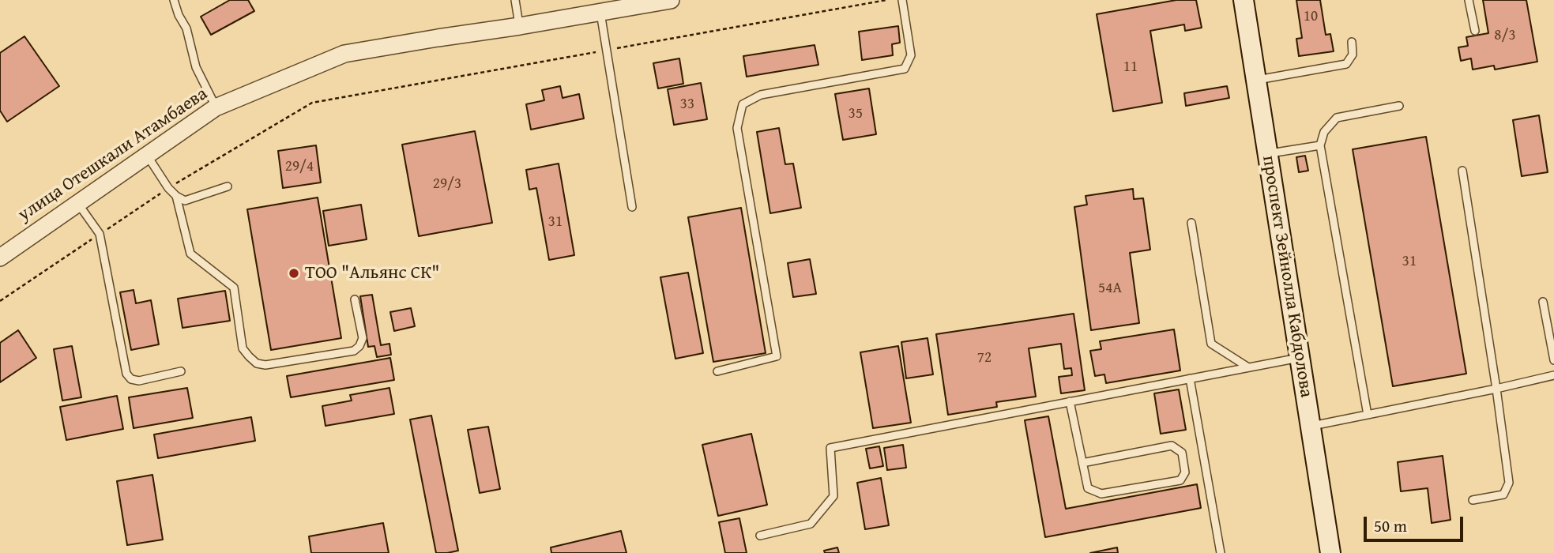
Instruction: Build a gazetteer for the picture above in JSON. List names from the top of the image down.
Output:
{
  "streets": {
    "main road": ["проспект Зейнолла Кабдолова"],
    "street": ["улица Отешкали Атамбаева"]
  },
  "places": ["ТОО \"Альянс СК\""],
  "house_numbers": [
    "10",
    "8/3",
    "11",
    "33",
    "35",
    "29/4",
    "29/3",
    "31",
    "31",
    "54А",
    "72"
  ],
  "scale_bar": "50 m"
}
